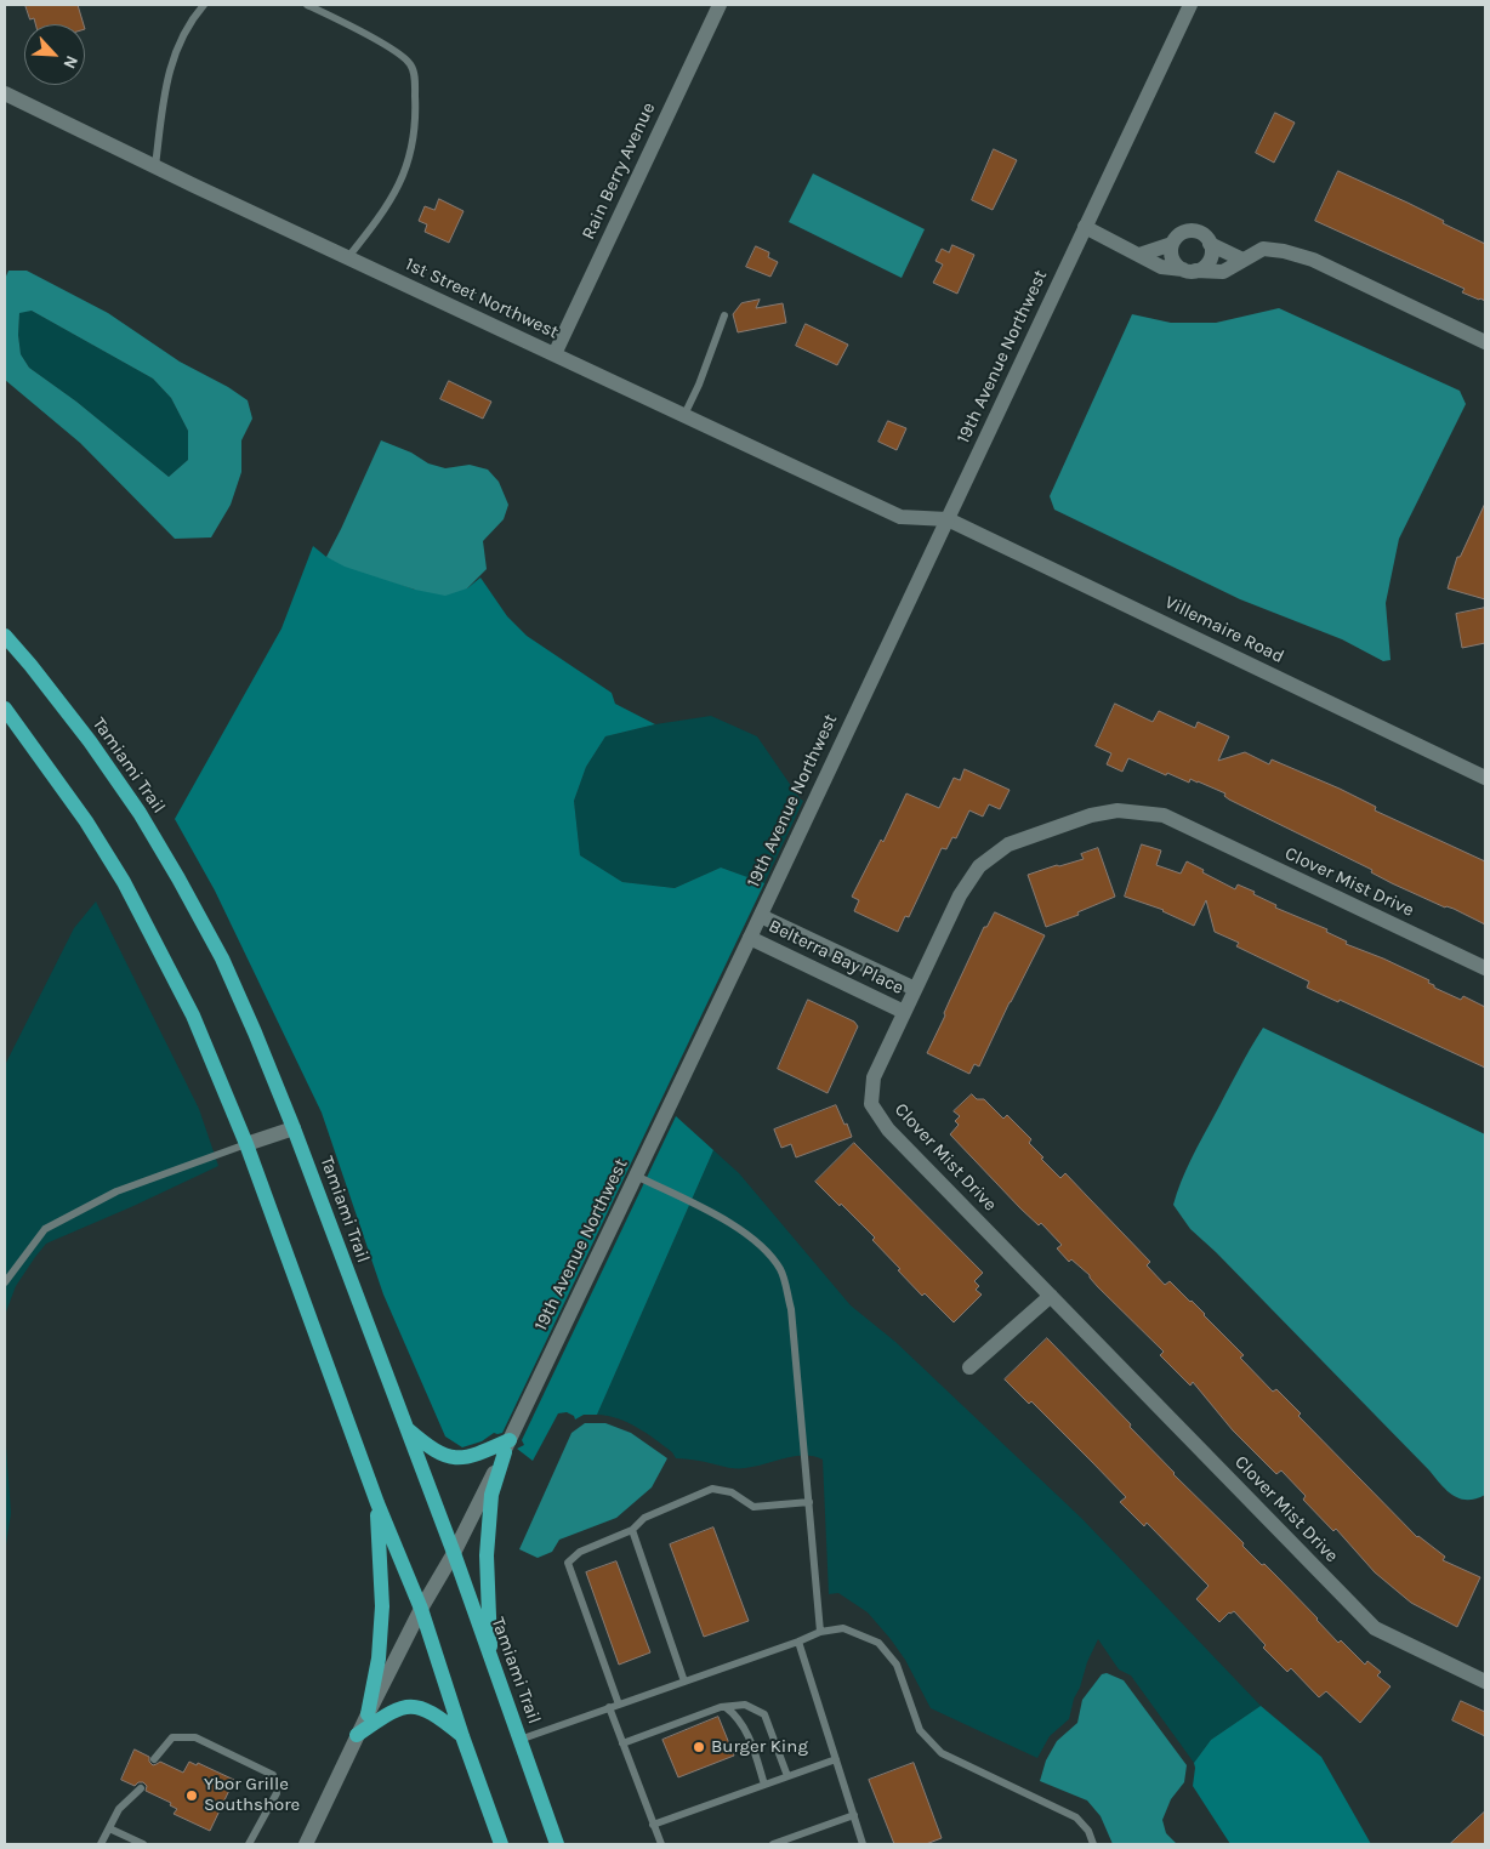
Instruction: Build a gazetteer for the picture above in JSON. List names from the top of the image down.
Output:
{
  "streets": {
    "main road": ["Tamiami Trail"],
    "street": [
      "Rain Berry Avenue",
      "1st Street Northwest",
      "19th Avenue Northwest",
      "Villemaire Road",
      "Clover Mist Drive",
      "Belterra Bay Place"
    ]
  },
  "crossings": [
    ["Rain Berry Avenue", "1st Street Northwest"],
    ["1st Street Northwest", "19th Avenue Northwest"],
    ["1st Street Northwest", "Villemaire Road"],
    ["19th Avenue Northwest", "Villemaire Road"],
    ["19th Avenue Northwest", "Tamiami Trail"],
    ["19th Avenue Northwest", "Belterra Bay Place"],
    ["Clover Mist Drive", "Belterra Bay Place"]
  ],
  "places": ["Burger King", "Ybor Grille Southshore"],
  "north": "bottom right"
}
